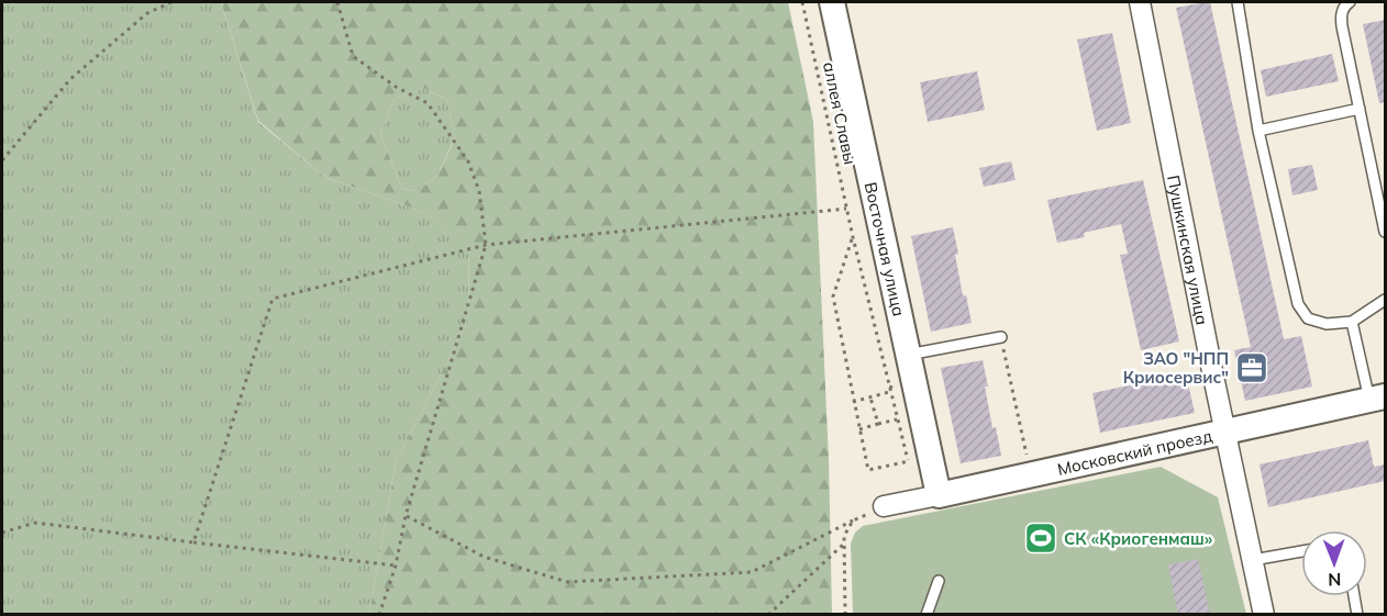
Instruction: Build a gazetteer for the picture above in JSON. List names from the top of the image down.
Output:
{
  "streets": {
    "street": ["Восточная улица", "Пушкинская улица", "Московский проезд"],
    "path": ["аллея Славы"]
  },
  "crossings": [
    ["Восточная улица", "Московский проезд"],
    ["Пушкинская улица", "Московский проезд"]
  ],
  "places": {
    "office": ["ЗАО \"НПП Криосервис\""],
    "sports": ["СК «Криогенмаш»"]
  },
  "north": "bottom"
}
